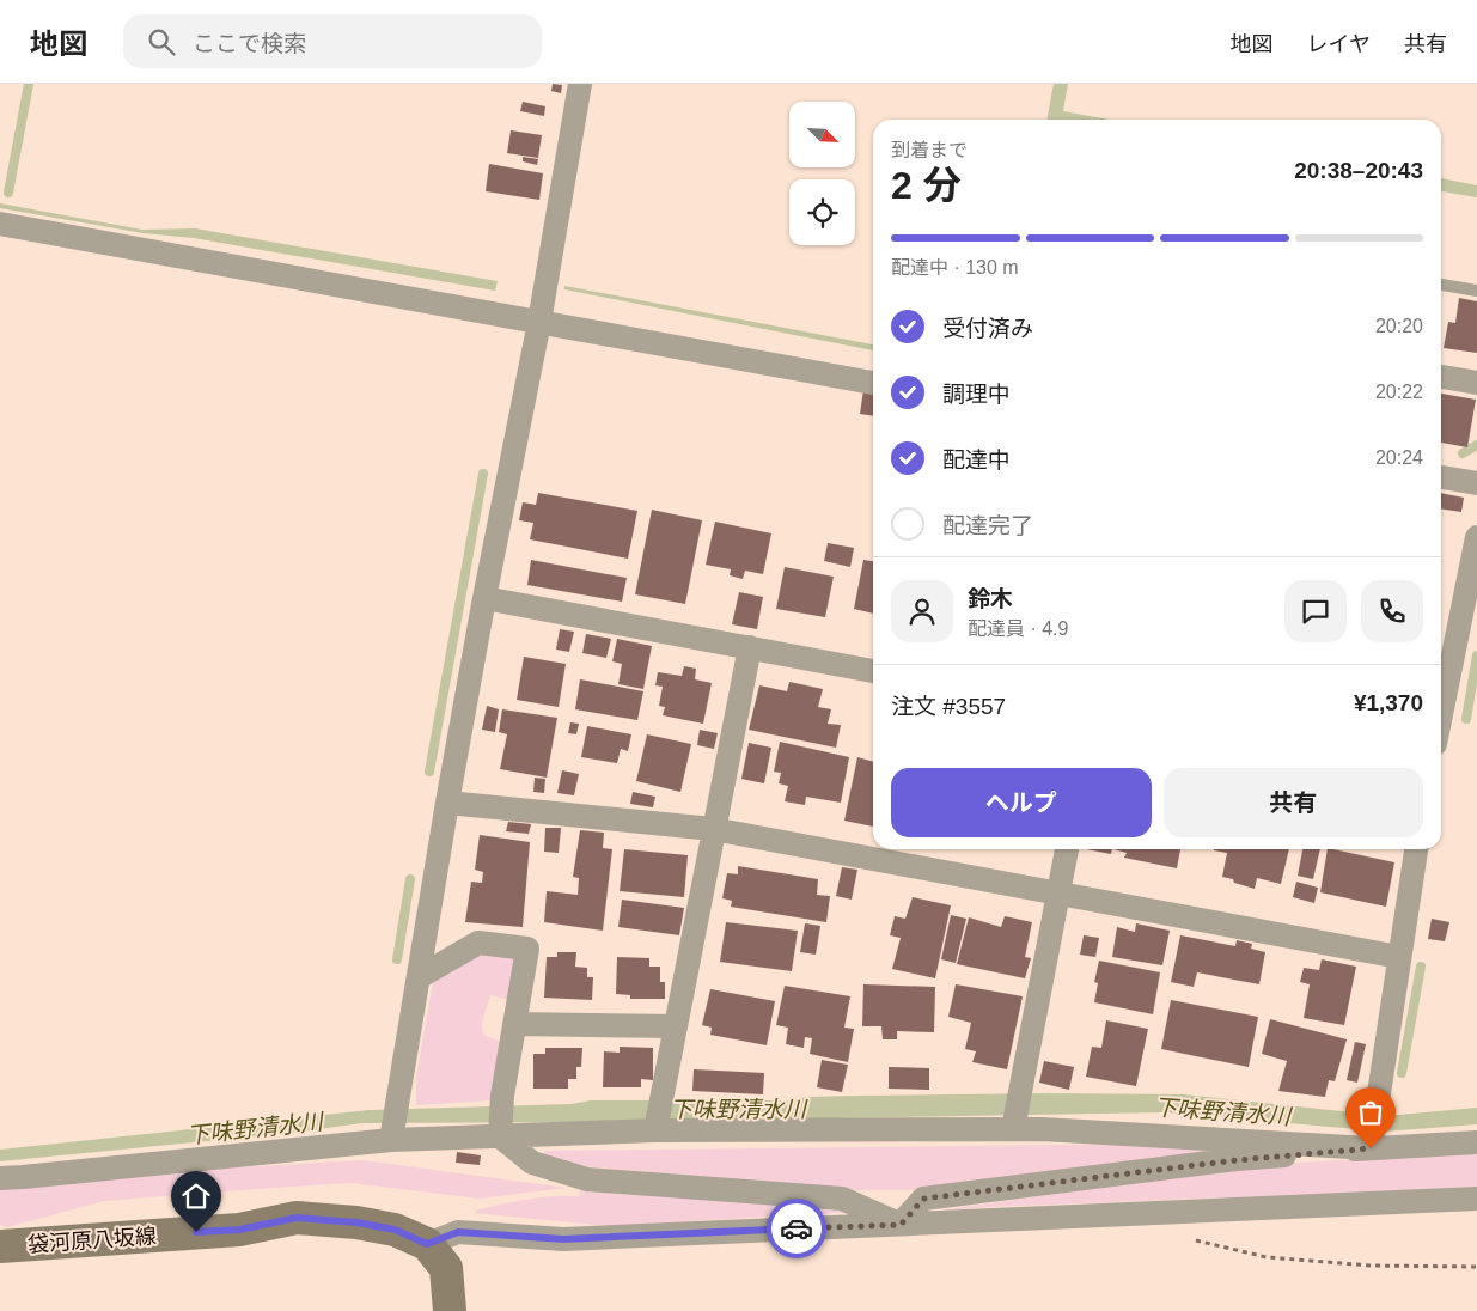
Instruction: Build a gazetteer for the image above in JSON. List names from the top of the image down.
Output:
{
  "streets": {
    "main road": ["袋河原八坂線"]
  },
  "water": ["下味野清水川"],
  "north": "bottom right",
  "page": {
    "header": "地図",
    "search": "ここで検索",
    "nav": ["地図", "レイヤ", "共有"],
    "heading": ["2 分", "到着まで", "20:38–20:43"],
    "panel": [
      "鈴木",
      "配達員 · 4.9",
      "注文 #3557",
      "¥1,370"
    ],
    "bar": "配達中 · 130 m",
    "list": [
      ["受付済み", "20:20"],
      ["調理中", "20:22"],
      ["配達中", "20:24"],
      "配達完了"
    ],
    "buttons": ["ヘルプ", "共有"]
  }
}
